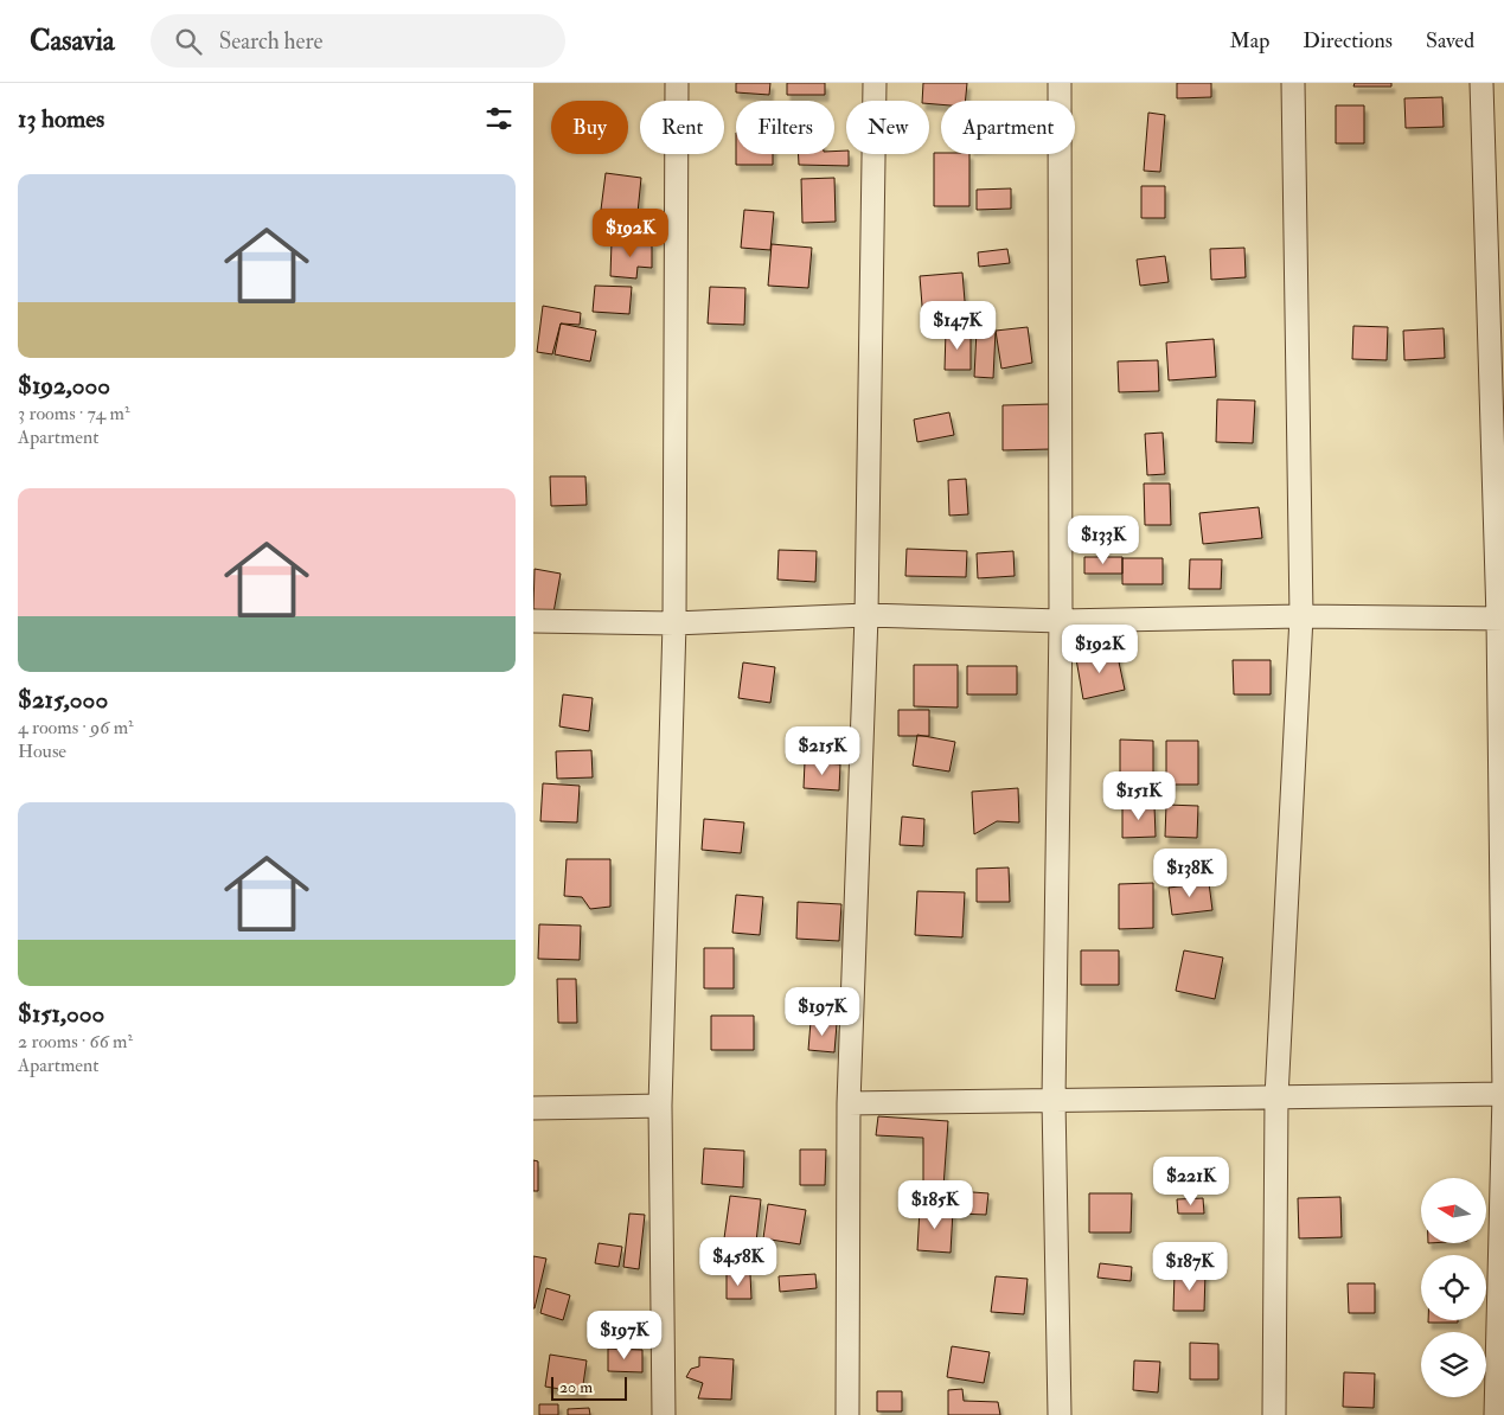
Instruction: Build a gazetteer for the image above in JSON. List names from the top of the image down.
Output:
{
  "scale_bar": "20 m",
  "north": "left",
  "page": {
    "header": "Casavia",
    "search": "Search here",
    "nav": ["Map", "Directions", "Saved"],
    "heading": "13 homes",
    "chip": [
      "Buy",
      "Rent",
      "Filters",
      "New",
      "Apartment"
    ],
    "list": [
      {
        "name": "$192,000",
        "note": "3 rooms · 74 m² · Apartment"
      },
      {
        "name": "$215,000",
        "note": "4 rooms · 96 m² · House"
      },
      {
        "name": "$151,000",
        "note": "2 rooms · 66 m² · Apartment"
      }
    ],
    "price": [
      "$192K",
      "$147K",
      "$133K",
      "$192K",
      "$215K",
      "$151K",
      "$138K",
      "$197K",
      "$221K",
      "$185K",
      "$458K",
      "$187K",
      "$197K"
    ],
    "scale": "20 m"
  }
}
